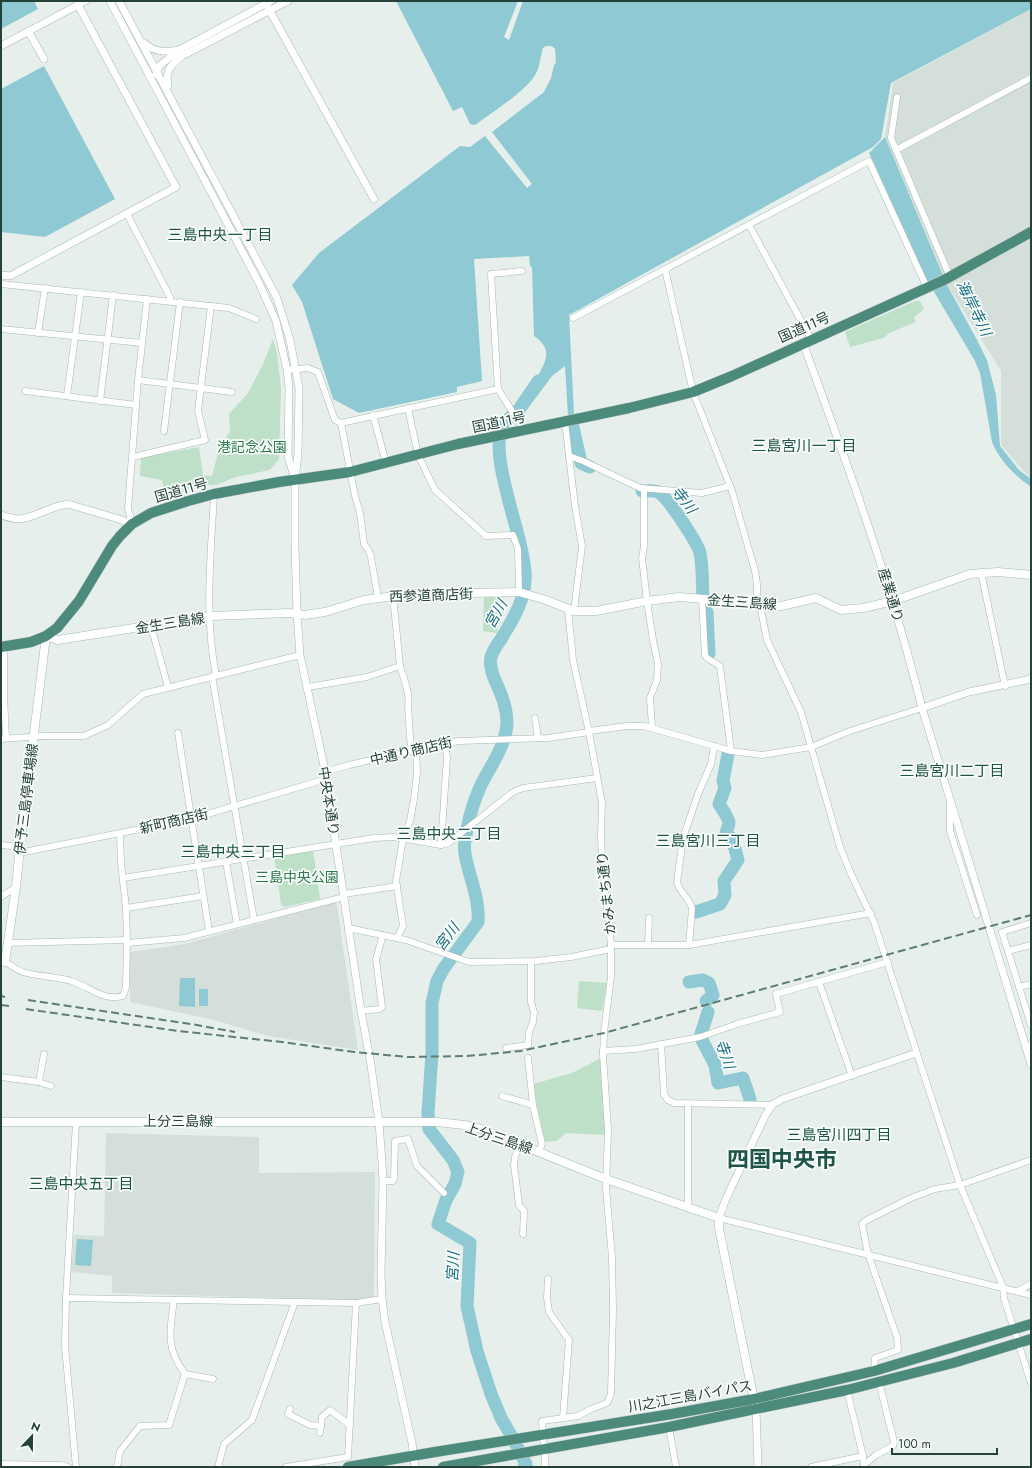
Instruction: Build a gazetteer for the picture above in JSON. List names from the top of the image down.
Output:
{
  "streets": {
    "highway": ["国道11号", "川之江三島バイパス"],
    "main road": [
      "西参道商店街",
      "金生三島線",
      "伊予三島停車場線",
      "上分三島線"
    ],
    "street": [
      "産業通り",
      "中通り商店街",
      "中央本通り",
      "新町商店街",
      "かみまち通り"
    ]
  },
  "crossings": [
    ["国道11号", "産業通り"],
    ["国道11号", "金生三島線"],
    ["国道11号", "伊予三島停車場線"],
    ["国道11号", "中央本通り"],
    ["国道11号", "かみまち通り"],
    ["西参道商店街", "金生三島線"],
    ["西参道商店街", "中央本通り"],
    ["産業通り", "金生三島線"],
    ["産業通り", "中通り商店街"],
    ["金生三島線", "伊予三島停車場線"],
    ["金生三島線", "中央本通り"],
    ["金生三島線", "かみまち通り"],
    ["中通り商店街", "中央本通り"],
    ["中通り商店街", "新町商店街"],
    ["中通り商店街", "かみまち通り"],
    ["伊予三島停車場線", "新町商店街"],
    ["中央本通り", "新町商店街"],
    ["中央本通り", "上分三島線"],
    ["中央本通り", "川之江三島バイパス"],
    ["かみまち通り", "上分三島線"],
    ["かみまち通り", "川之江三島バイパス"]
  ],
  "districts": [
    "三島中央一丁目",
    "三島宮川一丁目",
    "三島宮川二丁目",
    "三島中央二丁目",
    "三島宮川三丁目",
    "三島中央三丁目",
    "三島宮川四丁目",
    "四国中央市",
    "三島中央五丁目"
  ],
  "water": ["海岸寺川", "寺川", "宮川"],
  "parks": ["港記念公園", "三島中央公園"],
  "scale_bar": "100 m",
  "north": "top"
}
